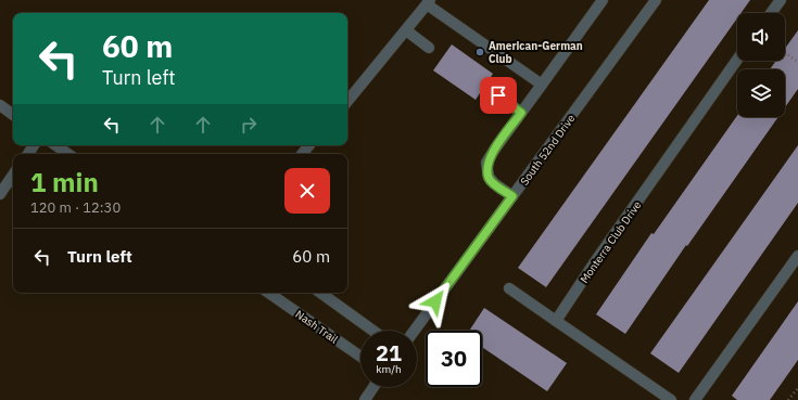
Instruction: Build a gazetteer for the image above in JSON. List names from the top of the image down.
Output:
{
  "streets": {
    "street": ["South 52nd Drive", "Monterra Club Drive", "Nash Trail"]
  },
  "places": ["American-German Club"],
  "page": {
    "turn": ["60 m", "Turn left"],
    "heading": ["1 min", "120 m · 12:30"],
    "list": [
      {
        "name": "Turn left",
        "value": "60 m"
      }
    ],
    "speed": "21 km/h",
    "limit": "30"
  }
}
